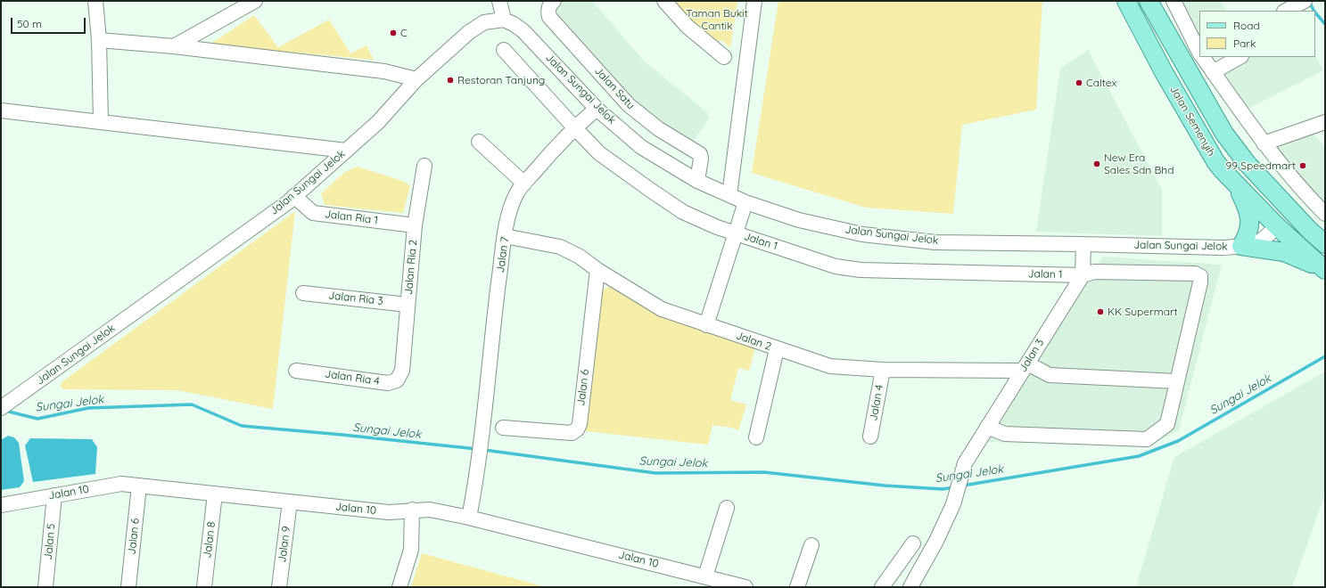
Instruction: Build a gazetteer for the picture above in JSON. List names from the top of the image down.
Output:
{
  "streets": {
    "main road": ["Jalan Semenyih"],
    "street": [
      "Jalan Satu",
      "Jalan Sungai Jelok",
      "Jalan Ria 1",
      "Jalan 1",
      "Jalan 7",
      "Jalan Ria 2",
      "Jalan Ria 3",
      "Jalan 2",
      "Jalan 3",
      "Jalan Ria 4",
      "Jalan 6",
      "Jalan 4",
      "Jalan 10",
      "Jalan 8",
      "Jalan 5",
      "Jalan 9"
    ]
  },
  "crossings": [
    ["Jalan Satu", "Jalan Sungai Jelok"],
    ["Jalan Sungai Jelok", "Jalan Semenyih"],
    ["Jalan Sungai Jelok", "Jalan Ria 1"],
    ["Jalan Sungai Jelok", "Jalan 7"],
    ["Jalan Sungai Jelok", "Jalan 3"],
    ["Jalan Ria 1", "Jalan Ria 2"],
    ["Jalan 1", "Jalan 7"],
    ["Jalan 1", "Jalan 3"],
    ["Jalan 7", "Jalan 2"],
    ["Jalan 7", "Jalan 10"],
    ["Jalan Ria 2", "Jalan Ria 3"],
    ["Jalan Ria 2", "Jalan Ria 4"],
    ["Jalan 2", "Jalan 3"],
    ["Jalan 2", "Jalan 6"],
    ["Jalan 2", "Jalan 4"],
    ["Jalan 6", "Jalan 10"],
    ["Jalan 10", "Jalan 8"],
    ["Jalan 10", "Jalan 5"],
    ["Jalan 10", "Jalan 9"]
  ],
  "water": ["Sungai Jelok"],
  "parks": ["Taman Bukit Cantik"],
  "places": [
    "C",
    "Restoran Tanjung",
    "Caltex",
    "New Era Sales Sdn Bhd",
    "99 Speedmart",
    "KK Supermart"
  ],
  "legend": ["Road", "Park"],
  "scale_bar": "50 m"
}
